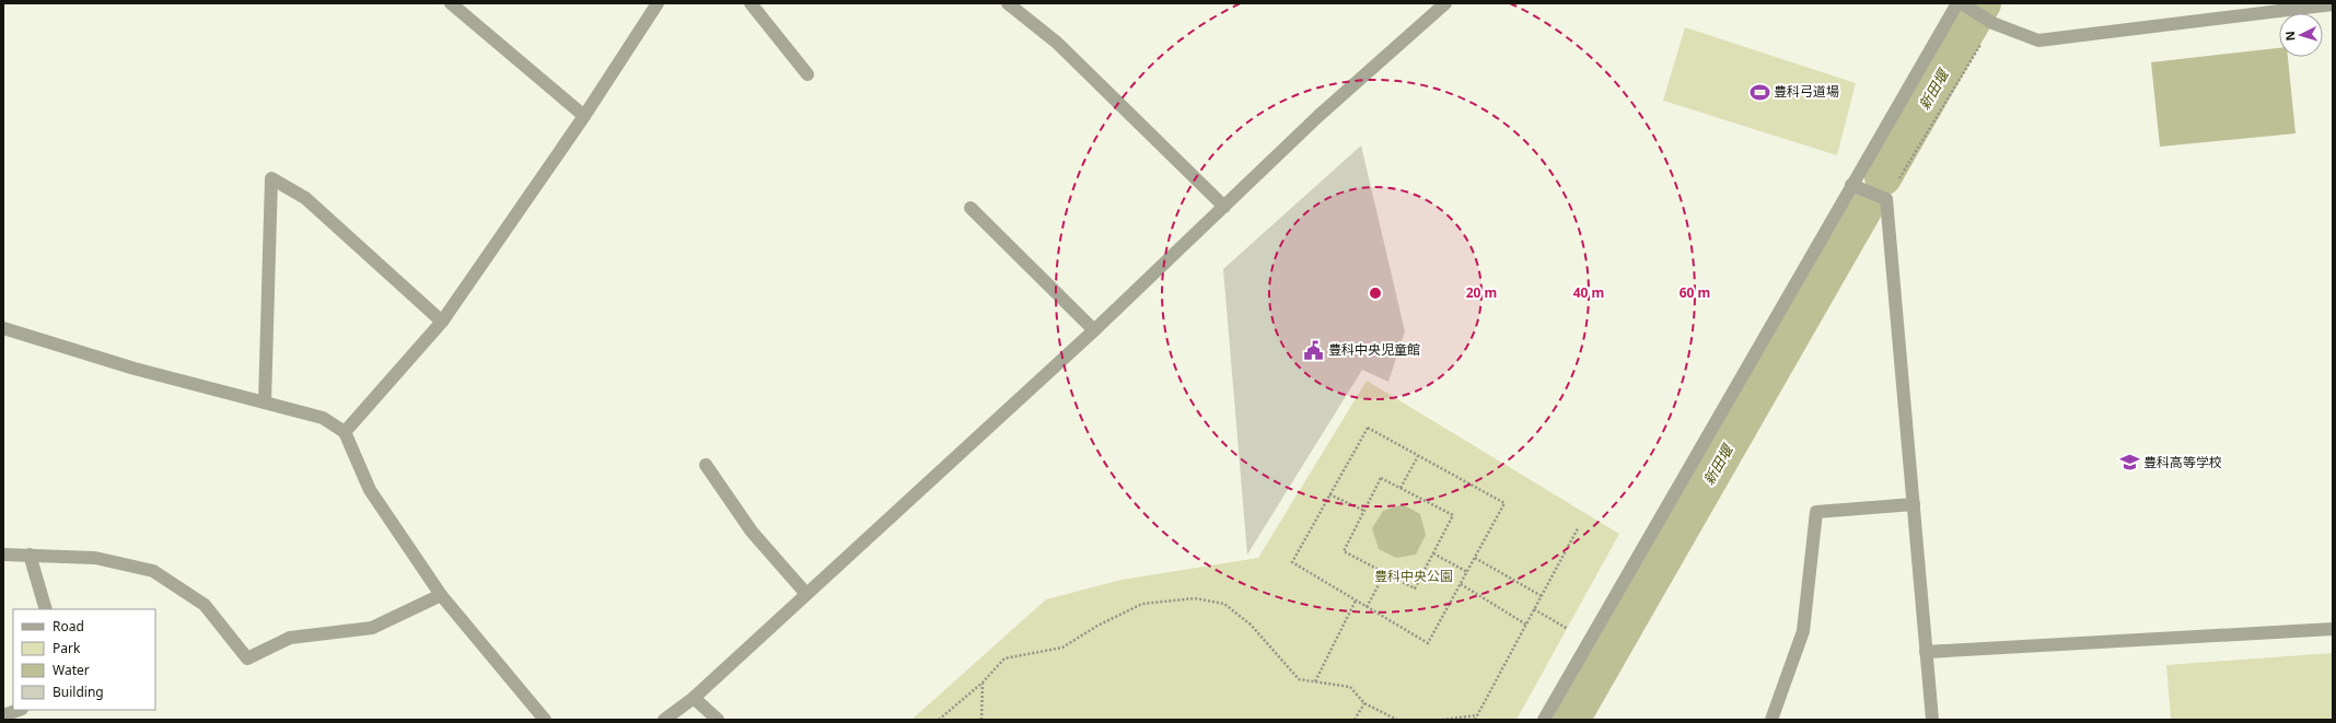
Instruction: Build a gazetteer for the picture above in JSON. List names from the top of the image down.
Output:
{
  "water": ["新田堰"],
  "parks": ["豊科中央公園"],
  "places": {
    "sports": ["豊科弓道場"],
    "public building": ["豊科中央児童館"],
    "school or university": ["豊科高等学校"]
  },
  "legend": [
    "Road",
    "Park",
    "Water",
    "Building"
  ],
  "north": "left",
  "rings": ["20 m", "40 m", "60 m"]
}
